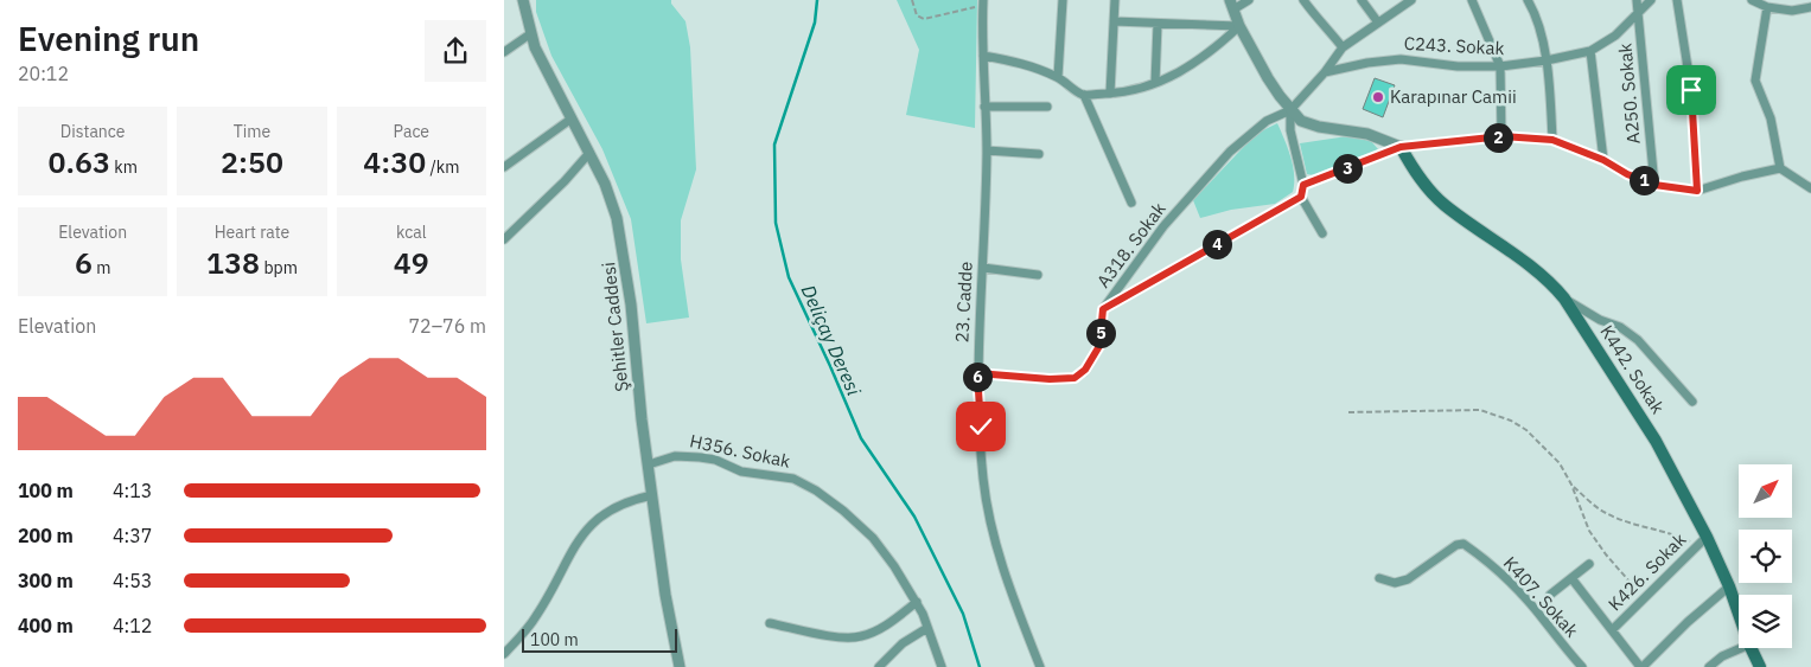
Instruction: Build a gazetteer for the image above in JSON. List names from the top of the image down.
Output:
{
  "streets": {
    "main road": ["K442. Sokak"],
    "street": [
      "C243. Sokak",
      "A250. Sokak",
      "A318. Sokak",
      "23. Cadde",
      "Şehitler Caddesi",
      "H356. Sokak",
      "K426. Sokak",
      "K407. Sokak"
    ]
  },
  "crossings": [
    ["C243. Sokak", "A250. Sokak"],
    ["A318. Sokak", "23. Cadde"],
    ["Şehitler Caddesi", "H356. Sokak"],
    ["K442. Sokak", "K426. Sokak"]
  ],
  "water": ["Deliçay Deresi"],
  "places": ["Karapınar Camii"],
  "scale_bar": "100 m",
  "north": "top right",
  "page": {
    "heading": ["Evening run", "20:12"],
    "stats": [
      ["Distance", "0.63 km"],
      ["Time", "2:50"],
      ["Pace", "4:30 /km"],
      ["Elevation", "6 m"],
      ["Heart rate", "138 bpm"],
      ["kcal", "49"]
    ],
    "pins": [
      "2",
      "3",
      "1",
      "4",
      "5",
      "6"
    ],
    "chart": ["Elevation", "72–76 m"],
    "list": [
      {
        "name": "100 m",
        "note": "4:13"
      },
      {
        "name": "200 m",
        "note": "4:37"
      },
      {
        "name": "300 m",
        "note": "4:53"
      },
      {
        "name": "400 m",
        "note": "4:12"
      }
    ],
    "scale": "100 m"
  }
}
